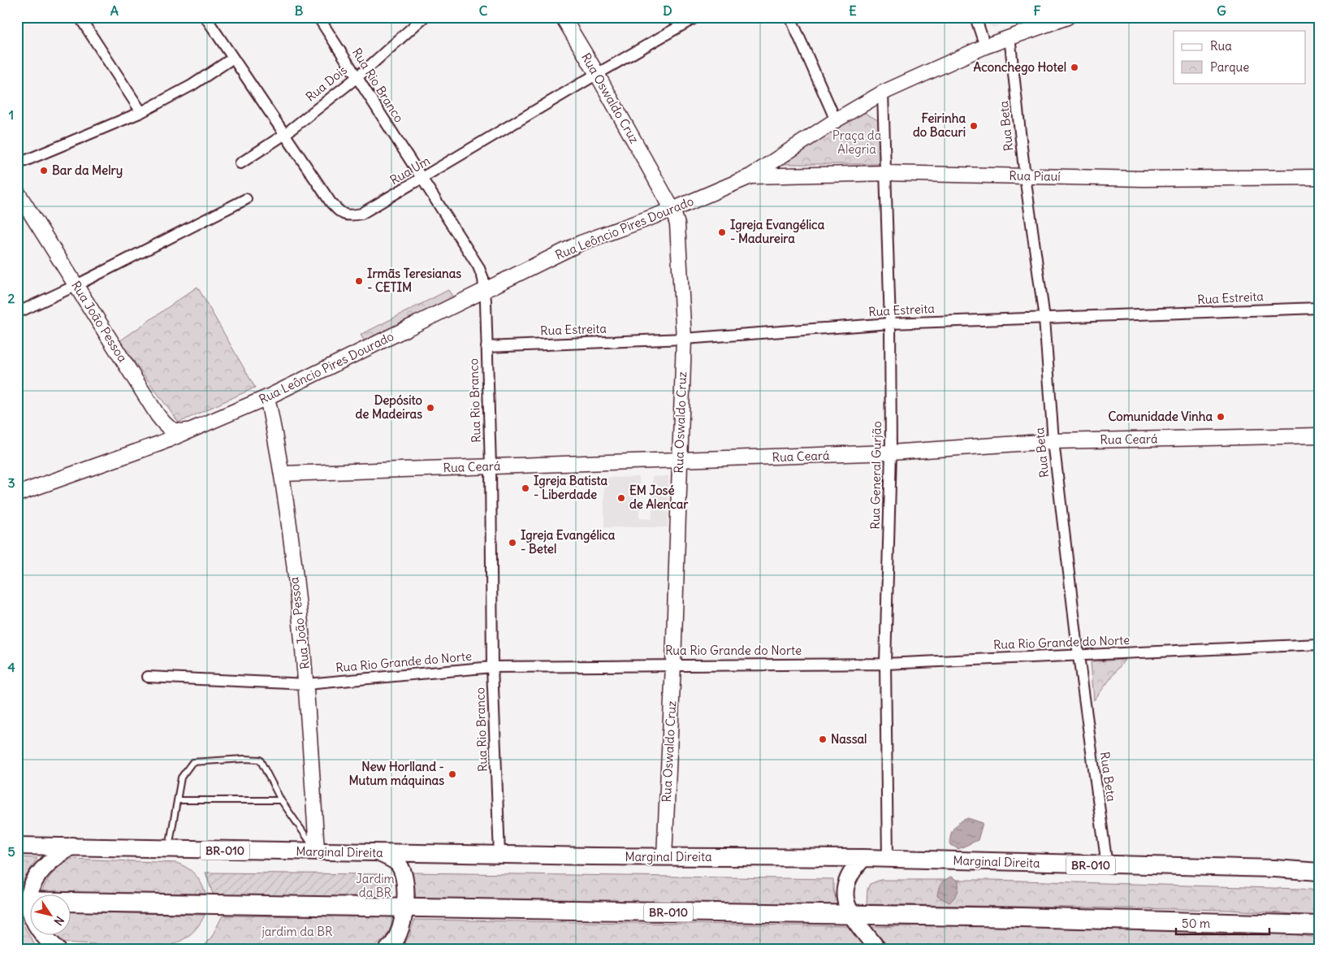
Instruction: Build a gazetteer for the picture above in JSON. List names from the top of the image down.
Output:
{
  "streets": {
    "highway": ["BR-010"],
    "main road": ["Marginal Direita"],
    "street": [
      "Rua Dois",
      "Rua Rio Branco",
      "Rua Oswaldo Cruz",
      "Rua Beta",
      "Rua Um",
      "Rua Piauí",
      "Rua Leôncio Pires Dourado",
      "Rua Estreita",
      "Rua João Pessoa",
      "Rua Ceará",
      "Rua General Gurjão",
      "Rua Rio Grande do Norte"
    ]
  },
  "crossings": [
    ["Rua Dois", "Rua Rio Branco"],
    ["Rua Dois", "Rua Um"],
    ["Rua Rio Branco", "Rua Um"],
    ["Rua Rio Branco", "Rua Leôncio Pires Dourado"],
    ["Rua Rio Branco", "Rua Estreita"],
    ["Rua Rio Branco", "Rua Ceará"],
    ["Rua Rio Branco", "Rua Rio Grande do Norte"],
    ["Rua Rio Branco", "Marginal Direita"],
    ["Rua Oswaldo Cruz", "Rua Um"],
    ["Rua Oswaldo Cruz", "Rua Leôncio Pires Dourado"],
    ["Rua Oswaldo Cruz", "Rua Estreita"],
    ["Rua Oswaldo Cruz", "Rua Ceará"],
    ["Rua Oswaldo Cruz", "Rua Rio Grande do Norte"],
    ["Rua Oswaldo Cruz", "Marginal Direita"],
    ["Rua Beta", "Rua Piauí"],
    ["Rua Beta", "Rua Leôncio Pires Dourado"],
    ["Rua Beta", "Rua Estreita"],
    ["Rua Beta", "Rua Ceará"],
    ["Rua Beta", "Rua Rio Grande do Norte"],
    ["Rua Beta", "Marginal Direita"],
    ["Rua Piauí", "Rua Leôncio Pires Dourado"],
    ["Rua Piauí", "Rua General Gurjão"],
    ["Rua Leôncio Pires Dourado", "Rua João Pessoa"],
    ["Rua Leôncio Pires Dourado", "Rua General Gurjão"],
    ["Rua Estreita", "Rua General Gurjão"],
    ["Rua João Pessoa", "Rua Ceará"],
    ["Rua João Pessoa", "Rua Rio Grande do Norte"],
    ["Rua João Pessoa", "Marginal Direita"],
    ["Rua Ceará", "Rua General Gurjão"],
    ["Rua General Gurjão", "Rua Rio Grande do Norte"],
    ["Rua General Gurjão", "Marginal Direita"]
  ],
  "parks": ["Praça da Alegria", "Jardim da BR", "jardim da BR"],
  "places": [
    "Aconchego Hotel",
    "Feirinha do Bacuri",
    "Bar da Melry",
    "Igreja Evangélica - Madureira",
    "Irmãs Teresianas - CETIM",
    "Depósito de Madeiras",
    "Comunidade Vinha",
    "Igreja Batista - Liberdade",
    "EM José de Alencar",
    "Igreja Evangélica - Betel",
    "Nassal",
    "New Horlland - Mutum máquinas"
  ],
  "legend": ["Rua", "Parque"],
  "scale_bar": "50 m",
  "north": "bottom right",
  "grid": {
    "columns": [
      "A",
      "B",
      "C",
      "D",
      "E",
      "F",
      "G"
    ],
    "rows": [
      "1",
      "2",
      "3",
      "4",
      "5"
    ]
  }
}
